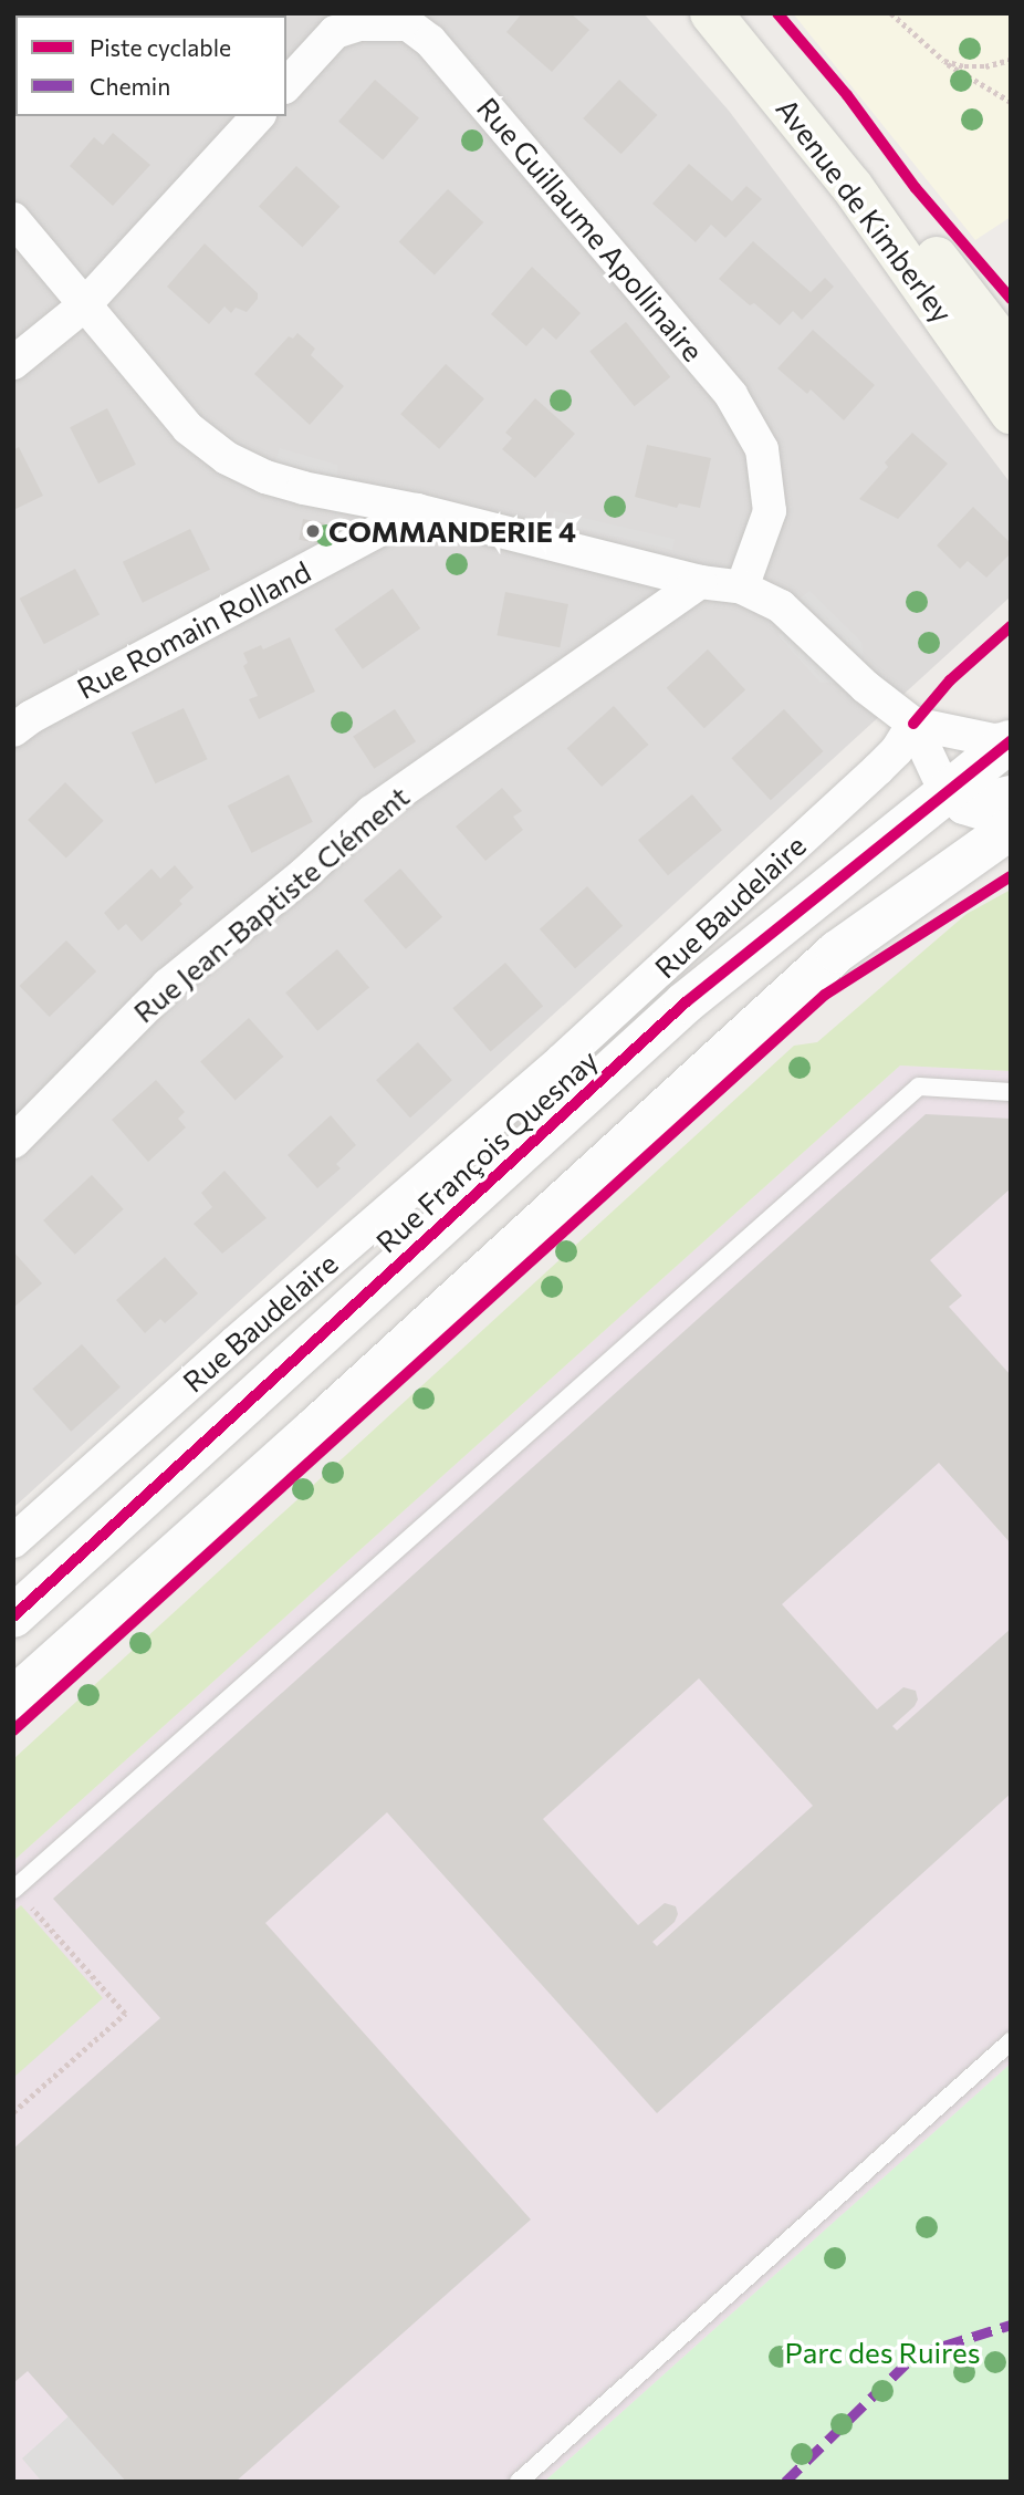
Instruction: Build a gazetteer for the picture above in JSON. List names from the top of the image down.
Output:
{
  "streets": {
    "main road": ["Avenue de Kimberley"],
    "street": [
      "Rue Guillaume Apollinaire",
      "Rue Romain Rolland",
      "Rue Jean-Baptiste Clément",
      "Rue Baudelaire",
      "Rue François Quesnay"
    ]
  },
  "parks": ["Parc des Ruires"],
  "places": ["COMMANDERIE 4"],
  "legend": ["Piste cyclable", "Chemin"]
}
